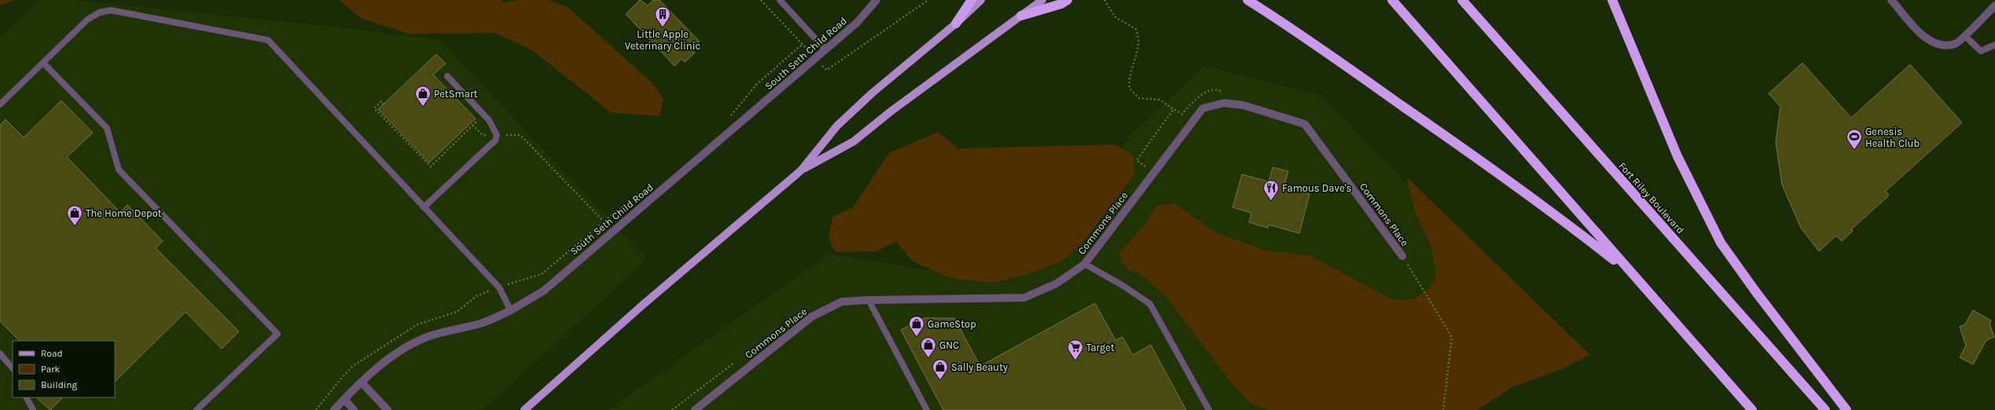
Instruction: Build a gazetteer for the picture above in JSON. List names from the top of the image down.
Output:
{
  "streets": {
    "highway": ["Fort Riley Boulevard"],
    "street": ["South Seth Child Road", "Commons Place"]
  },
  "places": {
    "building": ["Little Apple Veterinary Clinic"],
    "shop": [
      "PetSmart",
      "The Home Depot",
      "GameStop",
      "GNC",
      "Sally Beauty"
    ],
    "sports": ["Genesis Health Club"],
    "restaurant": ["Famous Dave's"],
    "supermarket": ["Target"]
  },
  "legend": ["Road", "Park", "Building"]
}
